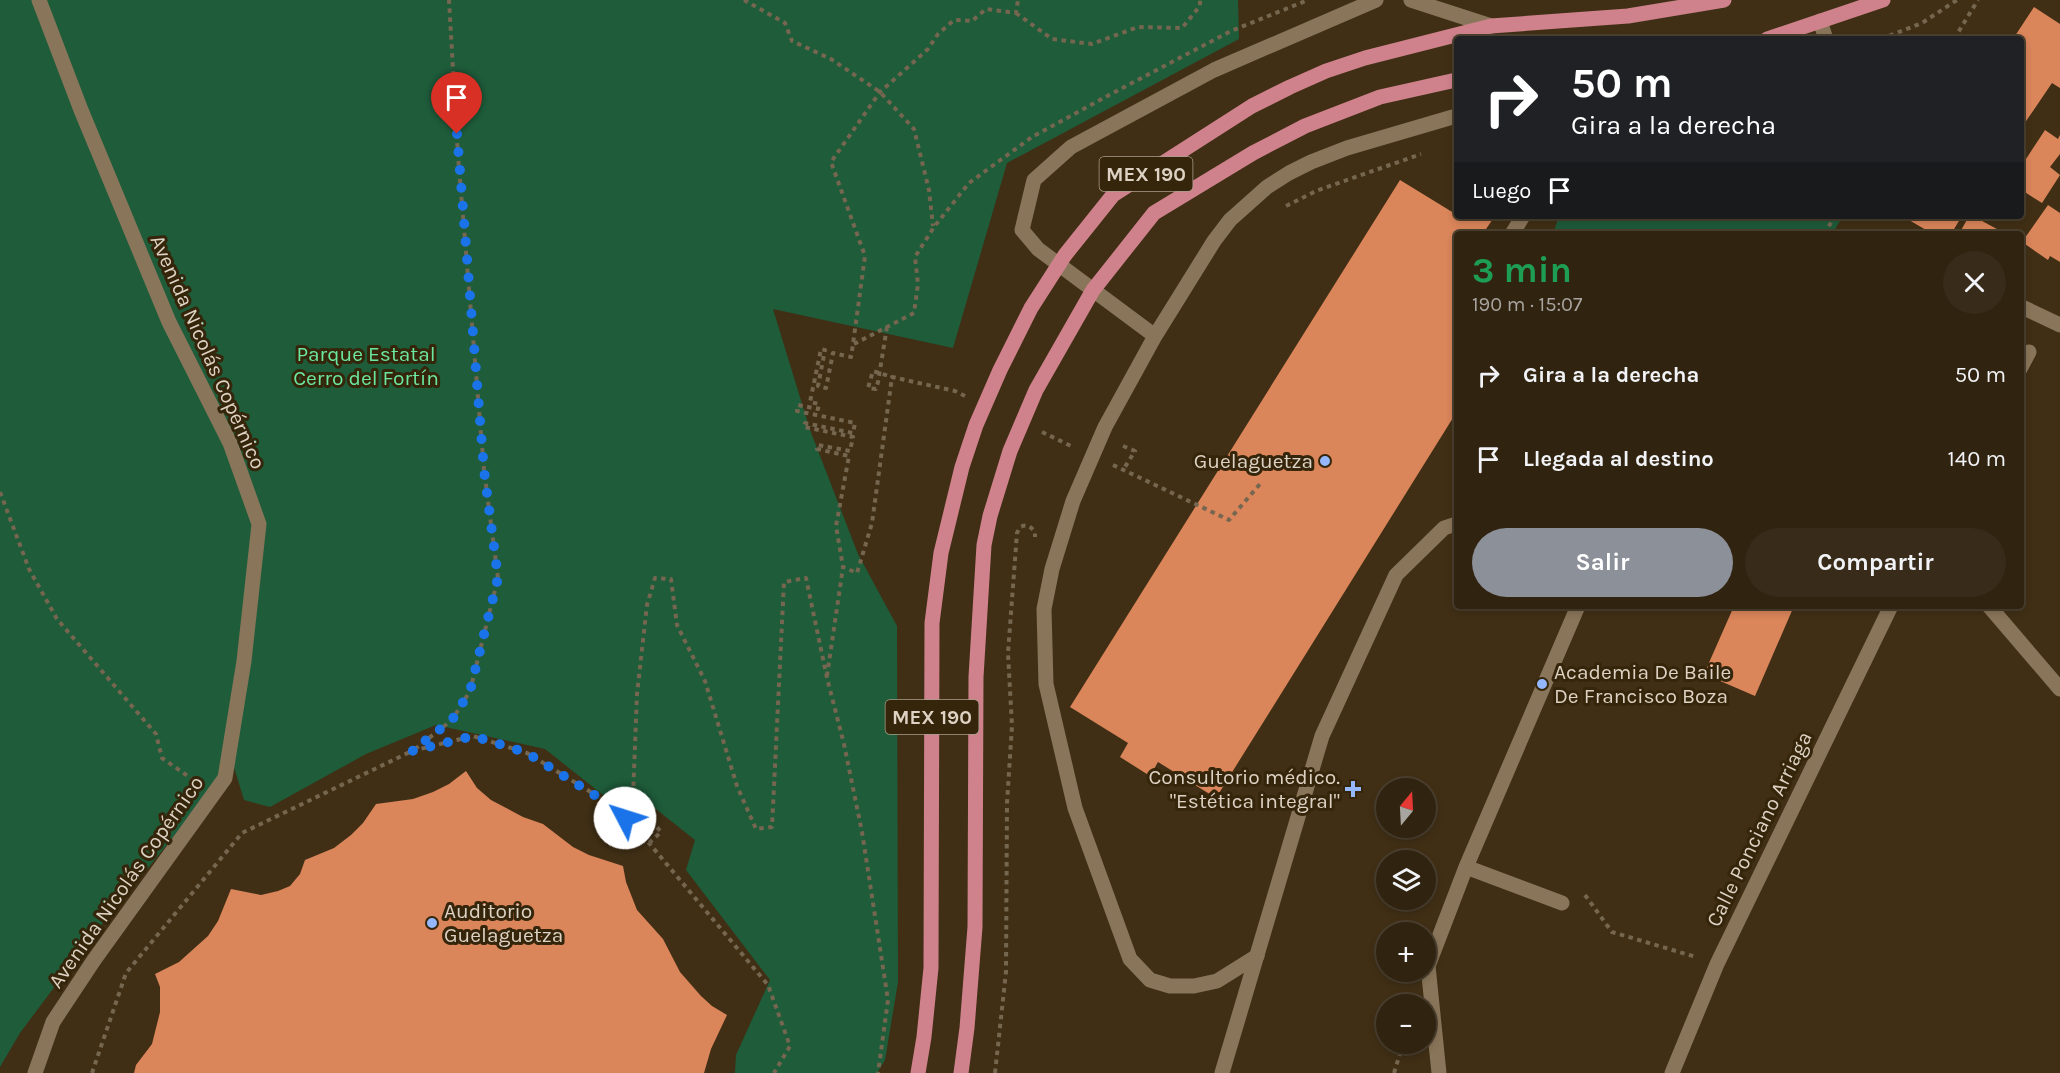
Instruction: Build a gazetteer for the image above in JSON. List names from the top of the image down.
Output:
{
  "streets": {
    "main road": ["MEX 190"],
    "street": ["Avenida Nicolás Copérnico", "Calle Ponciano Arriaga"]
  },
  "parks": ["Parque Estatal Cerro del Fortín"],
  "places": {
    "other": ["Guelaguetza", "Academia De Baile De Francisco Boza", "Auditorio Guelaguetza"],
    "health": ["Consultorio médico. \"Estética integral\""]
  },
  "north": "top",
  "page": {
    "turn": ["50 m", "Gira a la derecha"],
    "then": "Luego",
    "heading": ["3 min", "190 m · 15:07"],
    "list": [
      {
        "name": "Gira a la derecha",
        "value": "50 m"
      },
      {
        "name": "Llegada al destino",
        "value": "140 m"
      }
    ],
    "buttons": ["Salir", "Compartir"],
    "map_buttons": ["+", "−"]
  }
}
